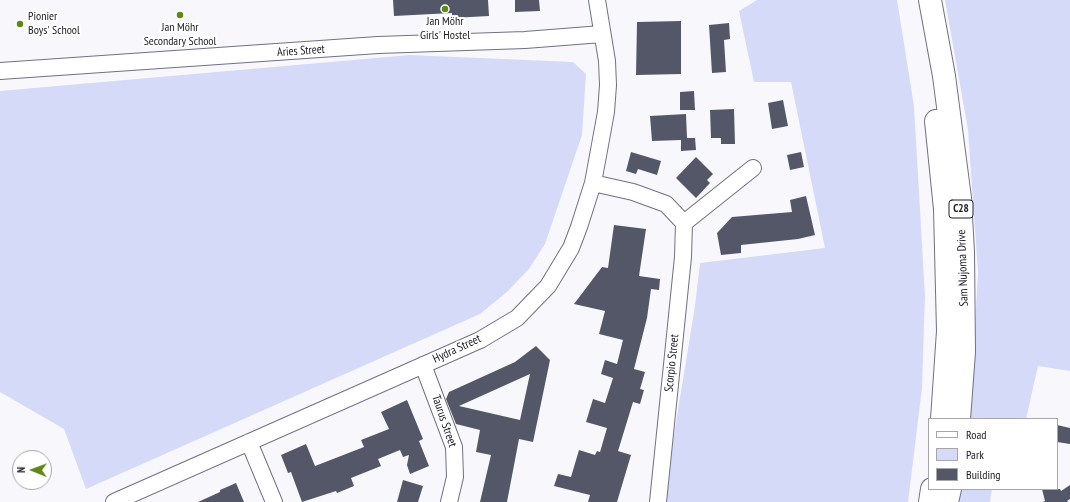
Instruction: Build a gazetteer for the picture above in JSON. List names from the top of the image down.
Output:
{
  "streets": {
    "highway": ["C28", "Sam Nujoma Drive"],
    "street": [
      "Aries Street",
      "Hydra Street",
      "Scorpio Street",
      "Taurus Street"
    ]
  },
  "crossings": [
    ["Aries Street", "Hydra Street"],
    ["Hydra Street", "Taurus Street"]
  ],
  "places": ["Jan Möhr Girls' Hostel", "Jan Möhr Secondary School", "Pionier Boys' School"],
  "legend": ["Road", "Park", "Building"],
  "north": "left"
}
